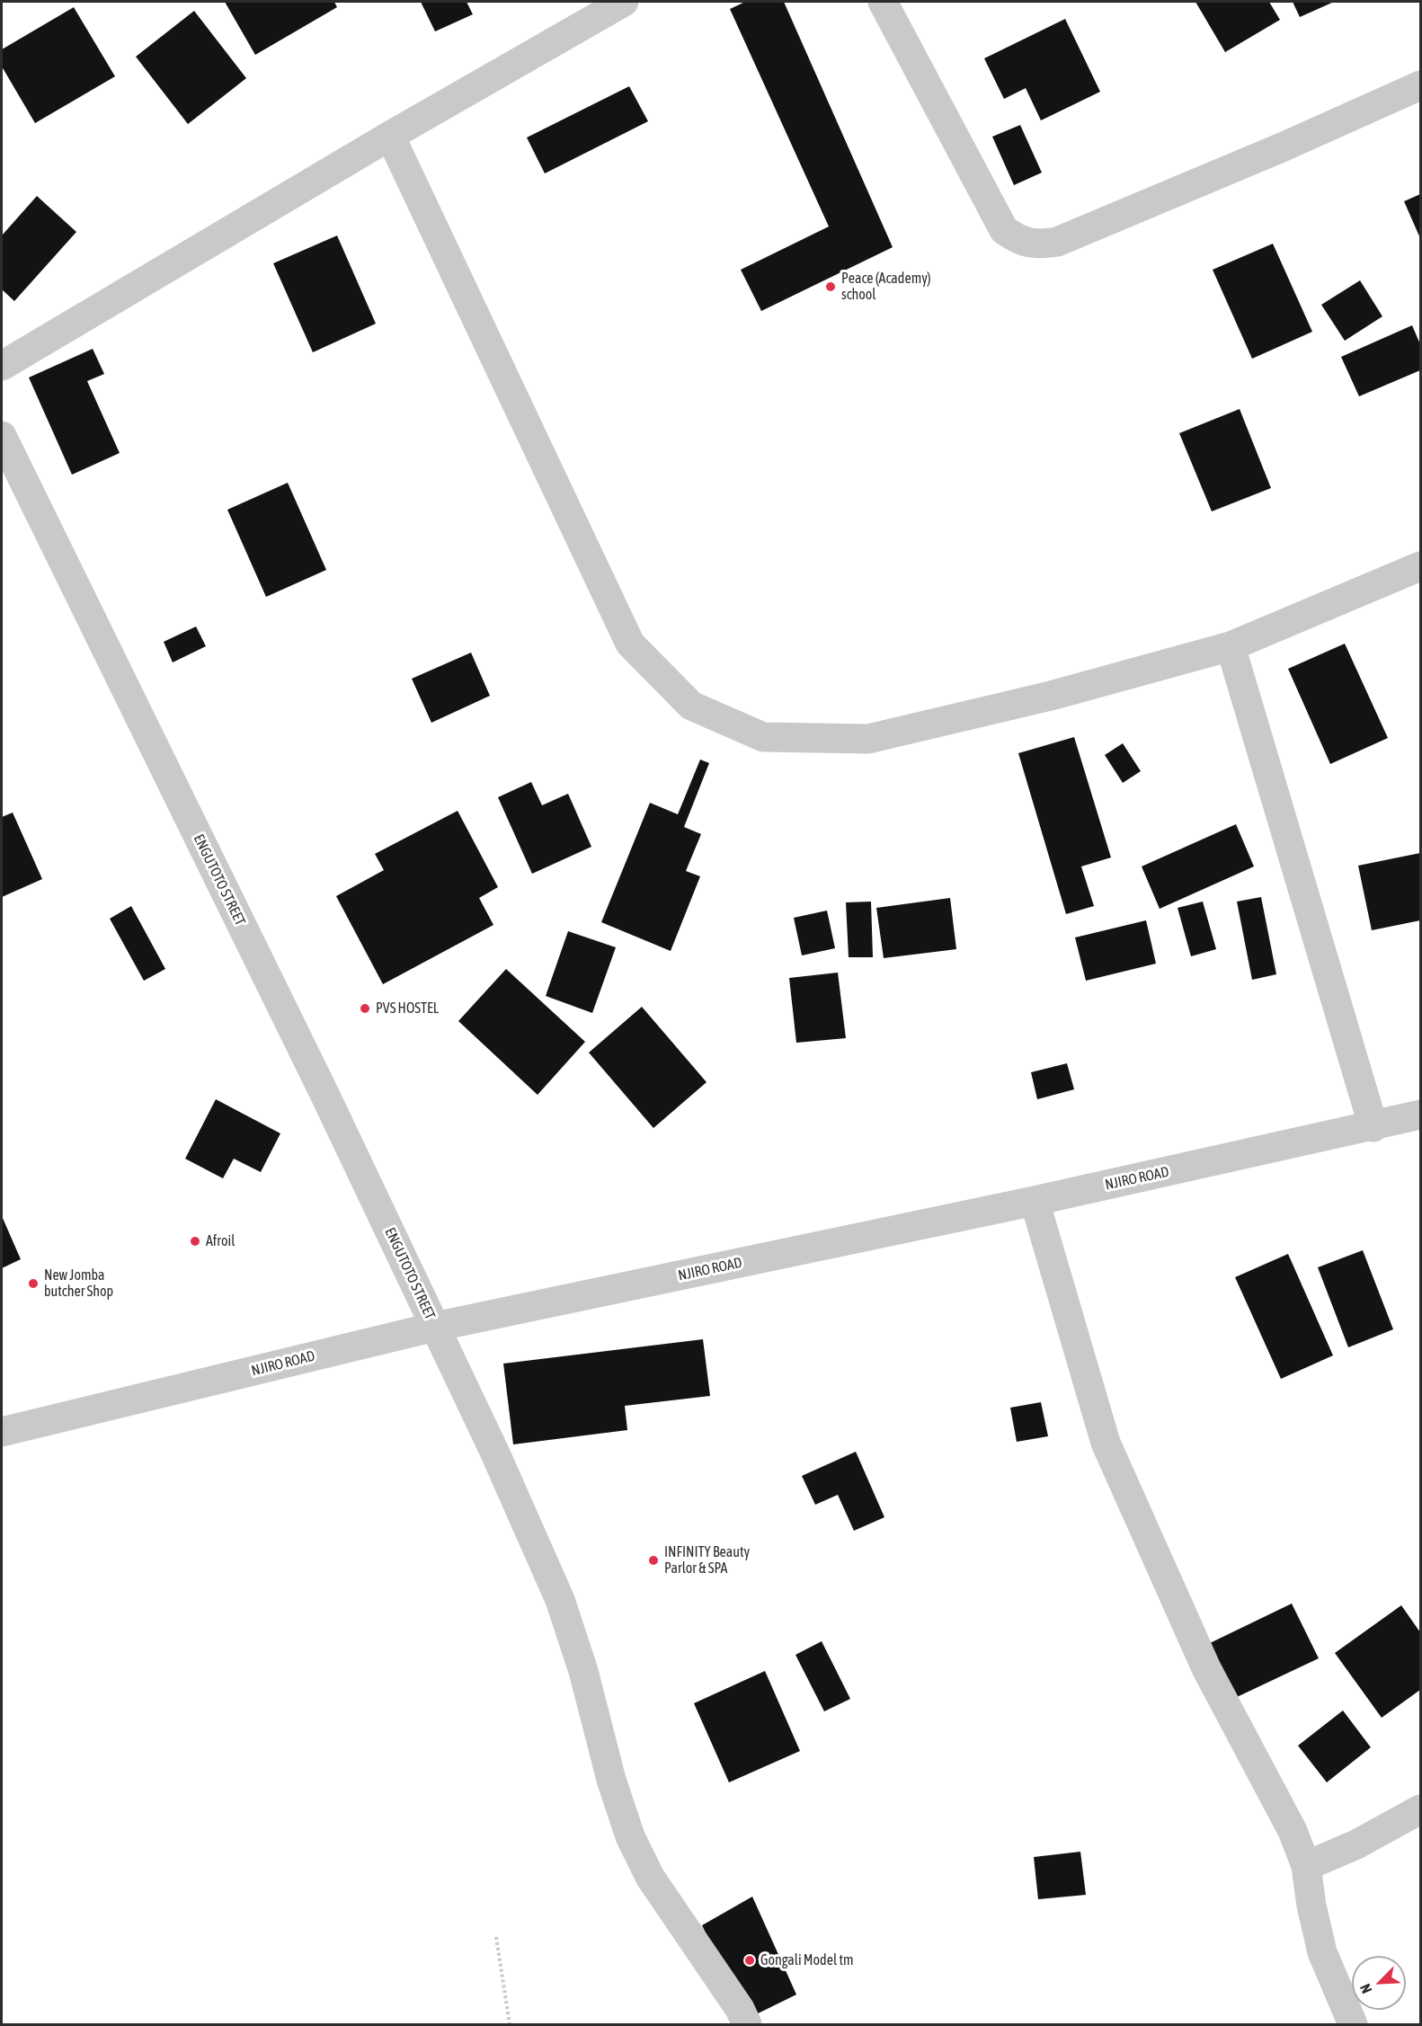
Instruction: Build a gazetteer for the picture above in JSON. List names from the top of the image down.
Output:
{
  "streets": {
    "street": ["ENGUTOTO STREET", "NJIRO ROAD"]
  },
  "crossings": [
    ["ENGUTOTO STREET", "NJIRO ROAD"]
  ],
  "places": [
    "Peace (Academy) school",
    "PVS HOSTEL",
    "Afroil",
    "New Jomba butcher Shop",
    "INFINITY Beauty Parlor & SPA",
    "Gongali Model tm"
  ],
  "north": "bottom left"
}
